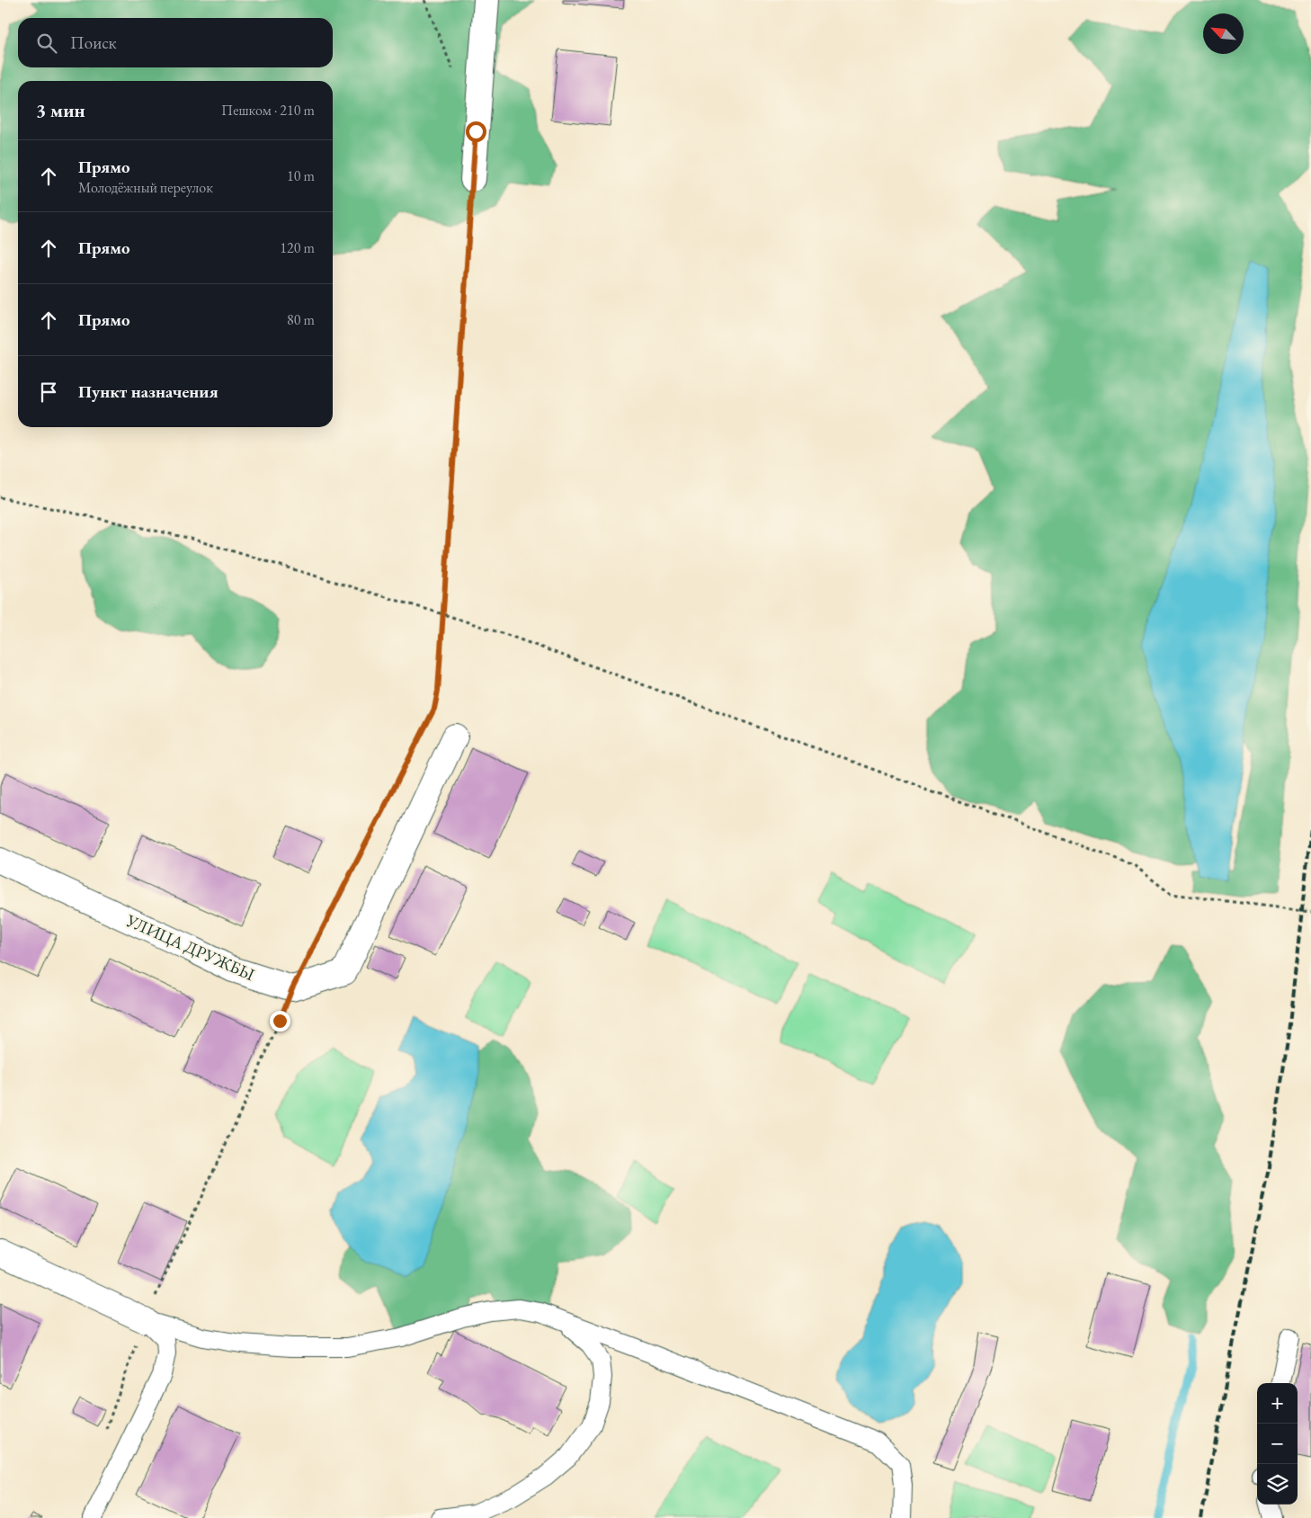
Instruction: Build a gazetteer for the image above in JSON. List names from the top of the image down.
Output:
{
  "streets": {
    "street": ["УЛИЦА ДРУЖБЫ"]
  },
  "north": "top left",
  "page": {
    "search": "Поиск",
    "heading": ["3 мин", "Пешком · 210 m"],
    "list": [
      ["Прямо", "Молодёжный переулок", "10 m"],
      ["Прямо", "120 m"],
      ["Прямо", "80 m"],
      "Пункт назначения"
    ],
    "map_buttons": ["+", "−"]
  }
}
